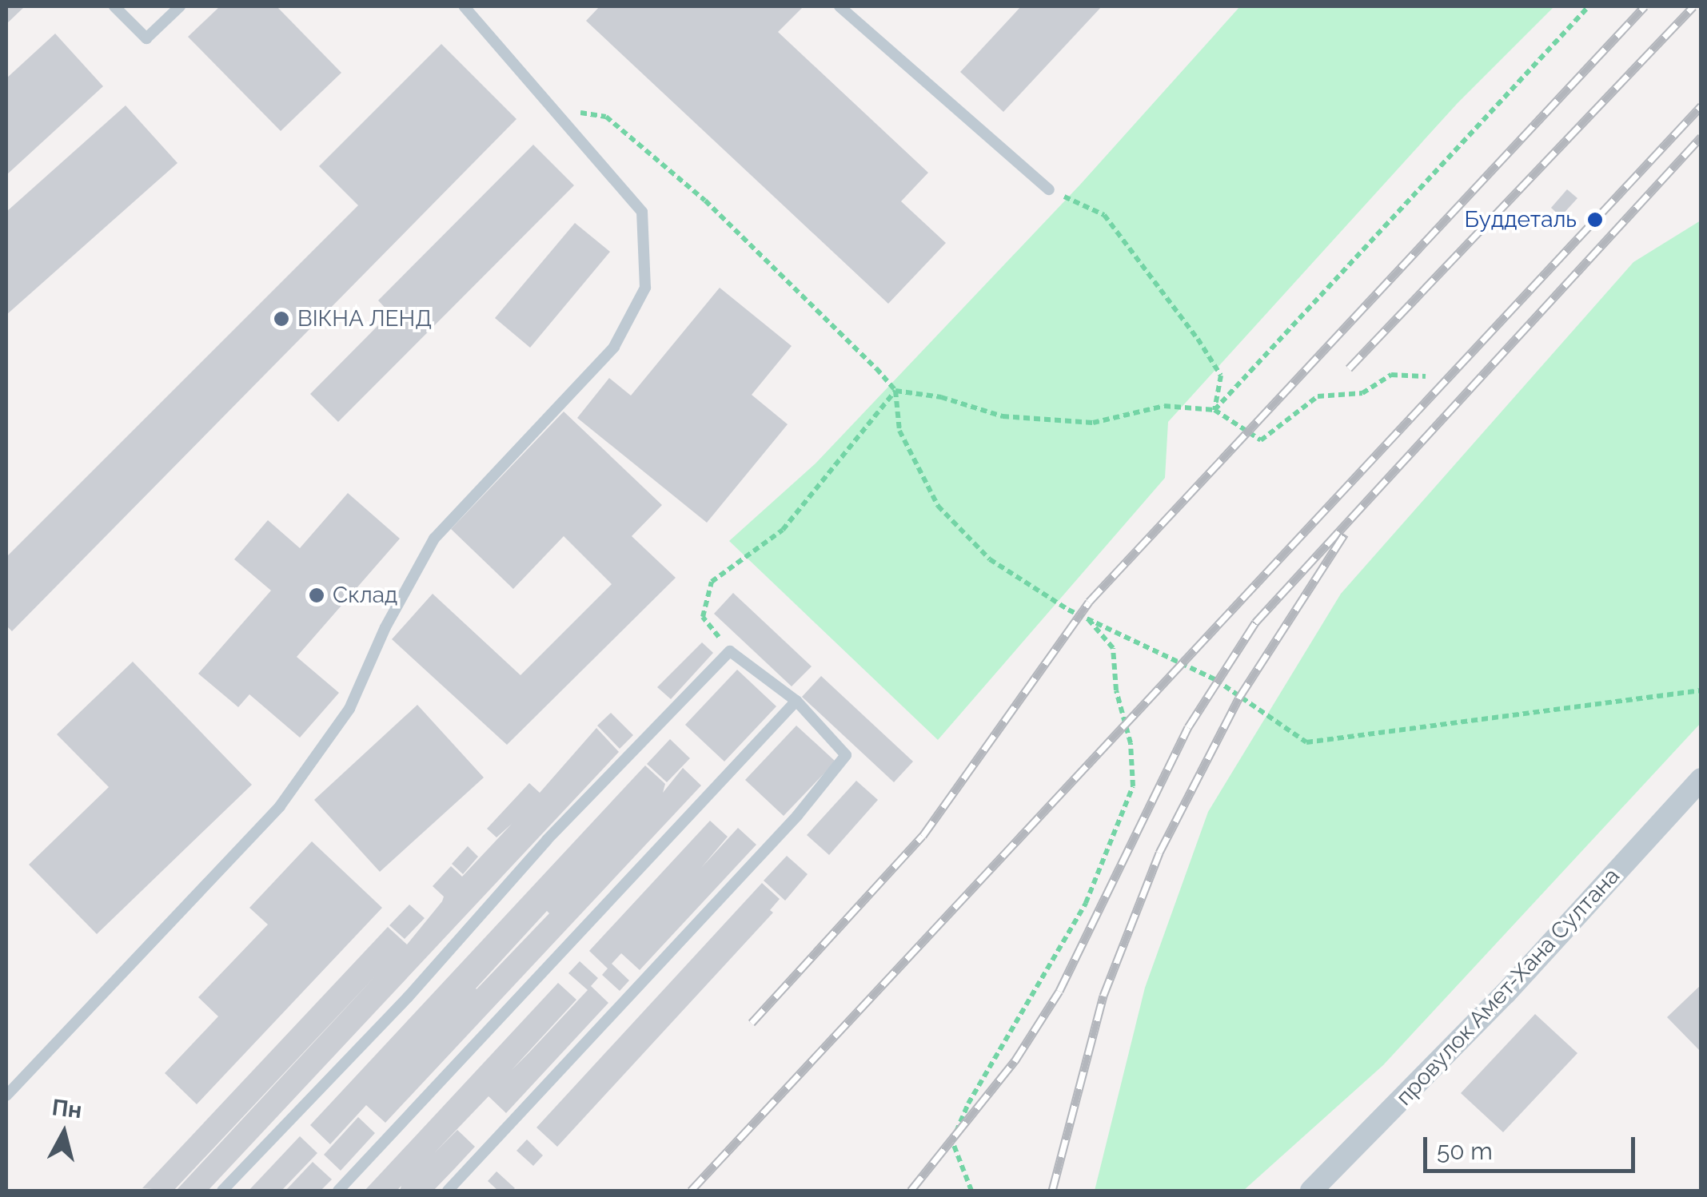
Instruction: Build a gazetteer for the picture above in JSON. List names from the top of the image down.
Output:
{
  "streets": {
    "street": ["провулок Амет-Хана Султана"]
  },
  "places": ["Буддеталь", "ВІКНА ЛЕНД", "Склад"],
  "scale_bar": "50 m",
  "north": "top"
}
